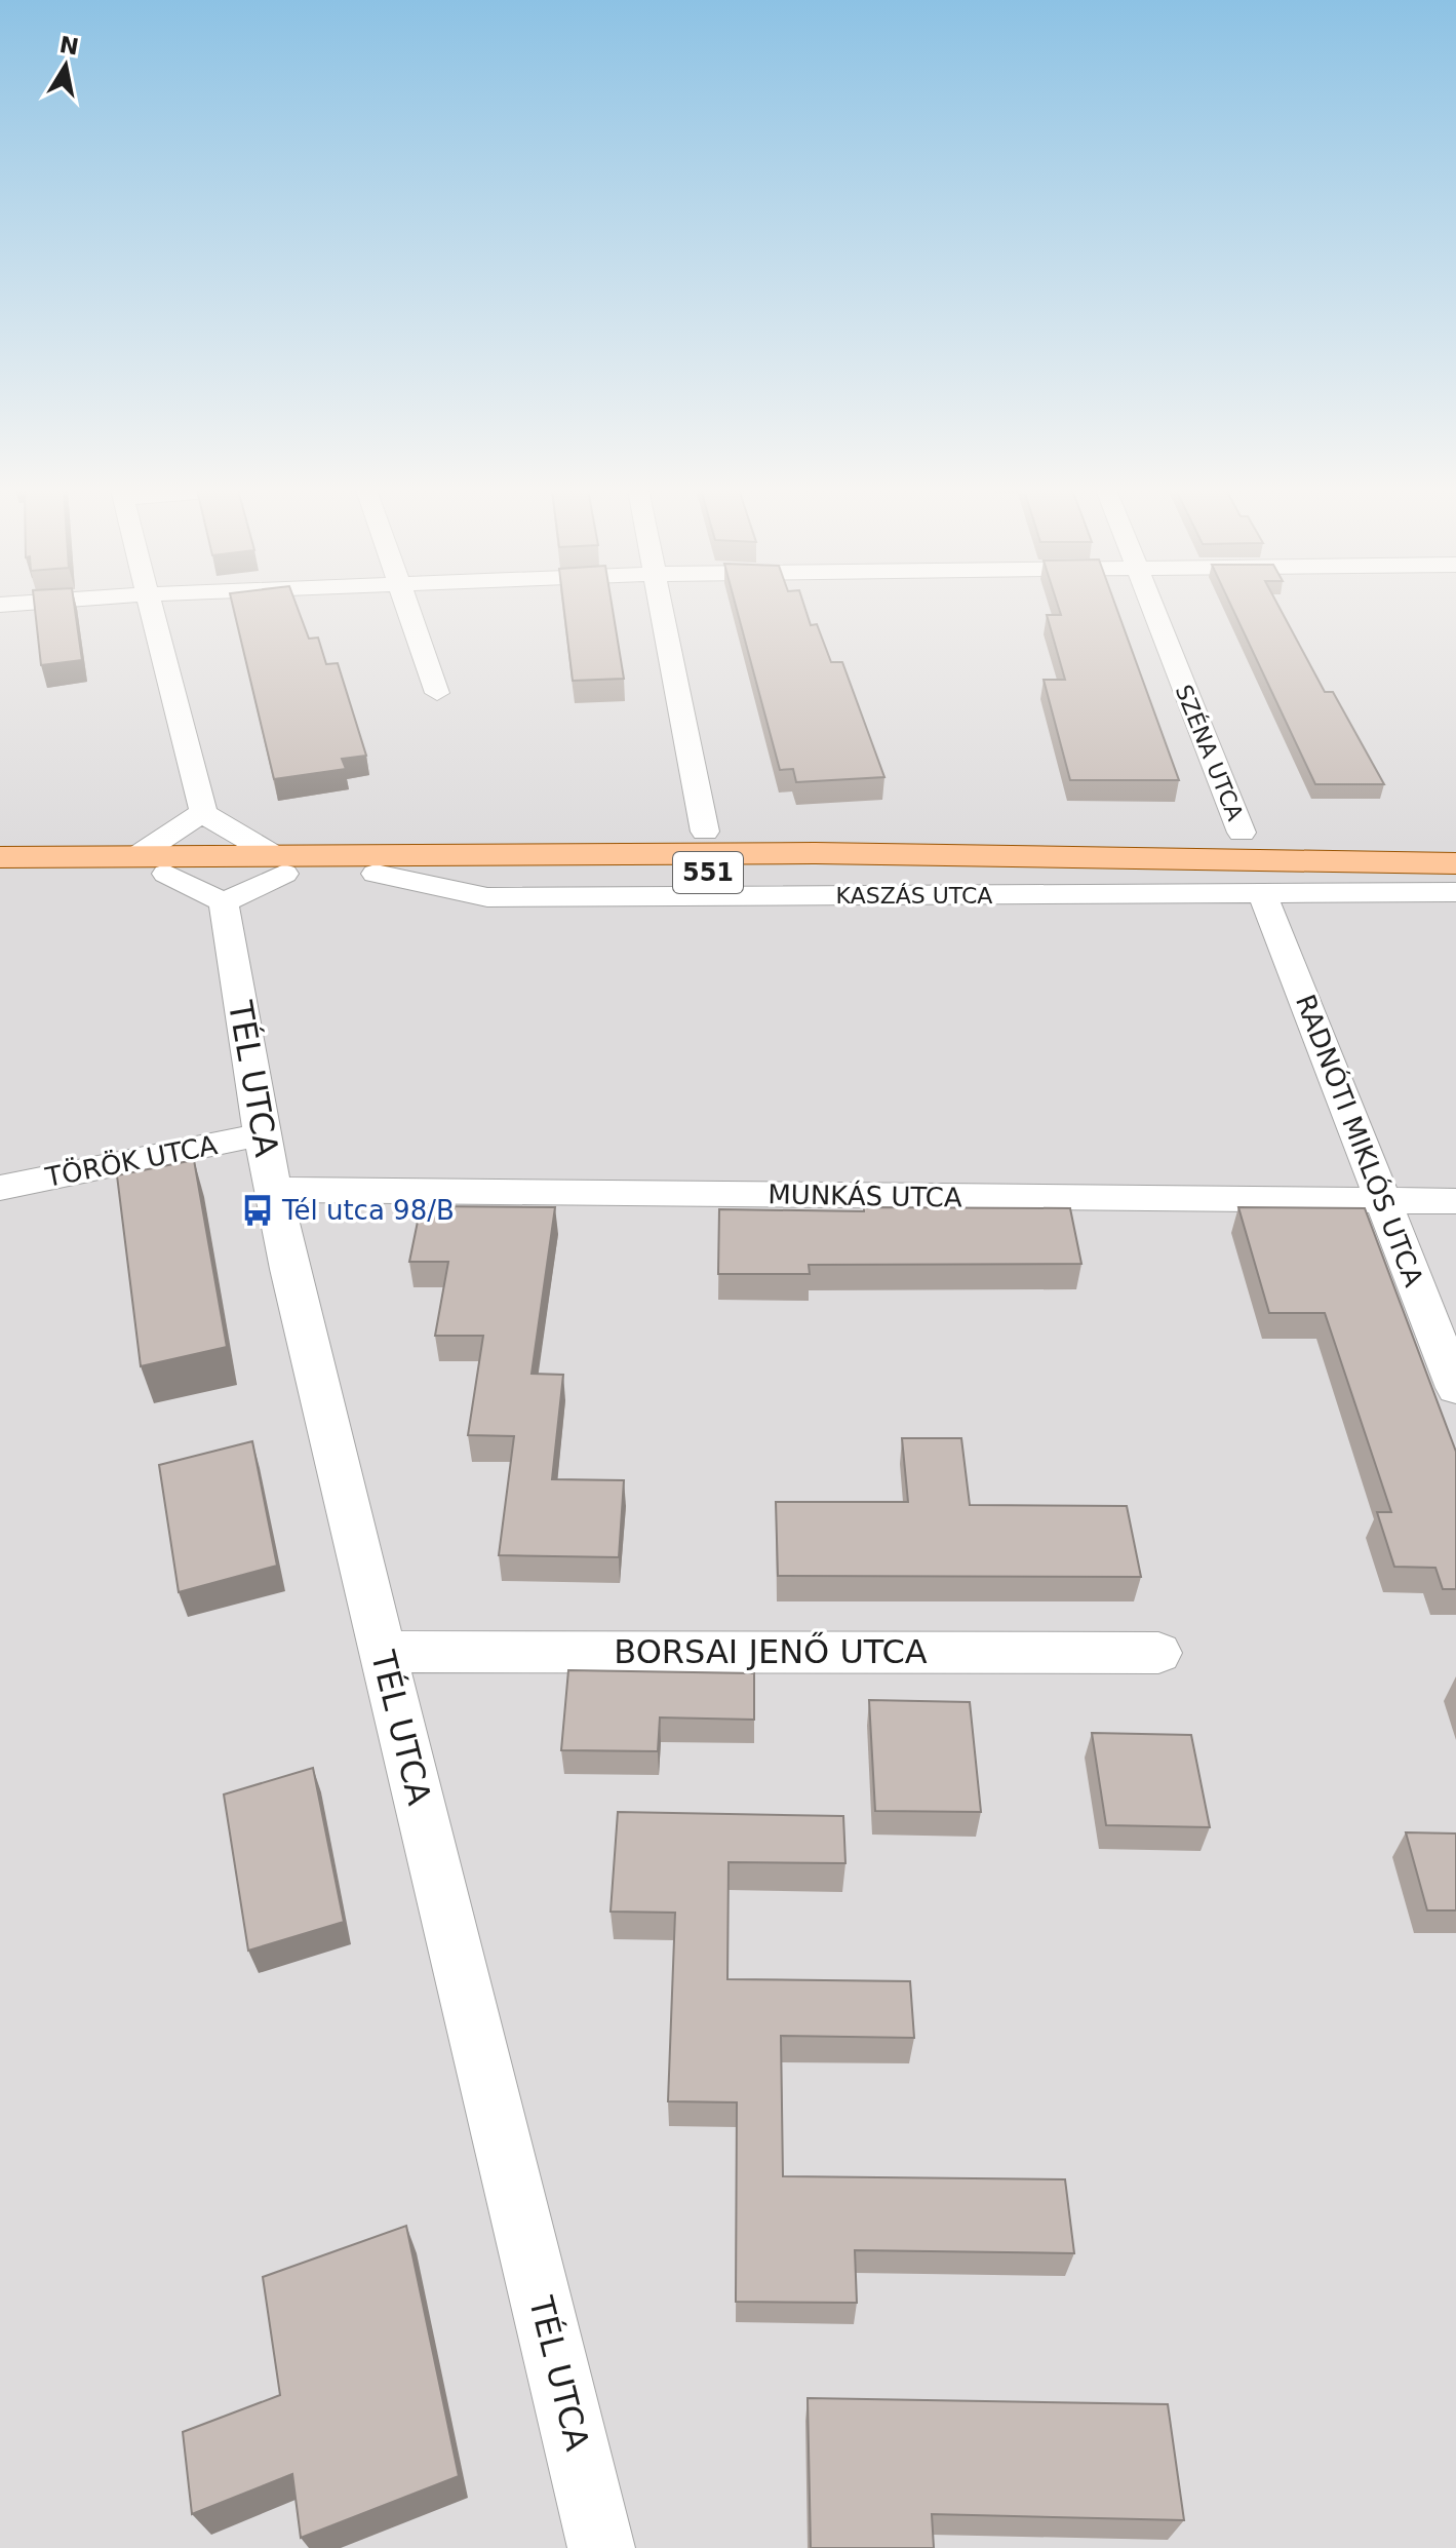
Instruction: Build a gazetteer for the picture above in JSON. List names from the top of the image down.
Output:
{
  "streets": {
    "main road": ["551"],
    "street": [
      "SZÉNA UTCA",
      "KASZÁS UTCA",
      "TÉL UTCA",
      "RADNÓTI MIKLÓS UTCA",
      "TÖRÖK UTCA",
      "MUNKÁS UTCA",
      "BORSAI JENŐ UTCA"
    ]
  },
  "crossings": [
    ["551", "KASZÁS UTCA"],
    ["KASZÁS UTCA", "RADNÓTI MIKLÓS UTCA"],
    ["TÉL UTCA", "TÖRÖK UTCA"],
    ["TÉL UTCA", "MUNKÁS UTCA"],
    ["TÉL UTCA", "BORSAI JENŐ UTCA"],
    ["RADNÓTI MIKLÓS UTCA", "MUNKÁS UTCA"]
  ],
  "places": {
    "bus stop": ["Tél utca 98/B"]
  },
  "north": "top"
}
